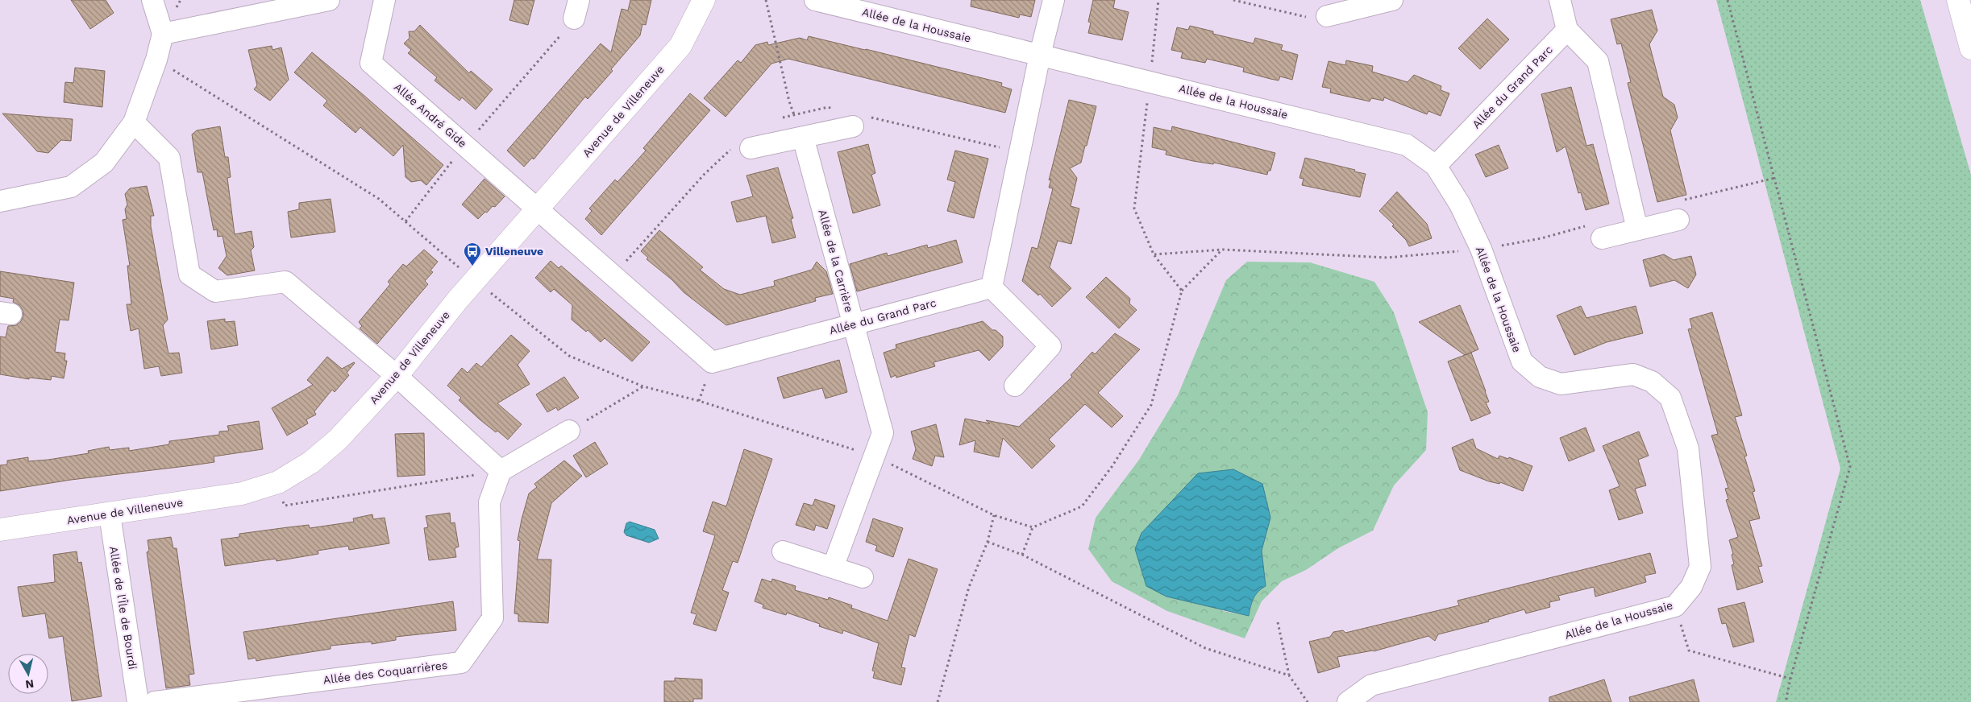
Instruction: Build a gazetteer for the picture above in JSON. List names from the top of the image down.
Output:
{
  "streets": {
    "street": [
      "Allée de la Houssaie",
      "Allée du Grand Parc",
      "Avenue de Villeneuve",
      "Allée André Gide",
      "Allée de la Carrière",
      "Allée de l'Île de Bourdi",
      "Allée des Coquarrières"
    ]
  },
  "crossings": [
    ["Allée de la Houssaie", "Allée du Grand Parc"],
    ["Allée du Grand Parc", "Avenue de Villeneuve"],
    ["Allée du Grand Parc", "Allée André Gide"],
    ["Allée du Grand Parc", "Allée de la Carrière"],
    ["Avenue de Villeneuve", "Allée André Gide"],
    ["Avenue de Villeneuve", "Allée de l'Île de Bourdi"]
  ],
  "places": {
    "bus stop": ["Villeneuve"]
  },
  "north": "bottom"
}
